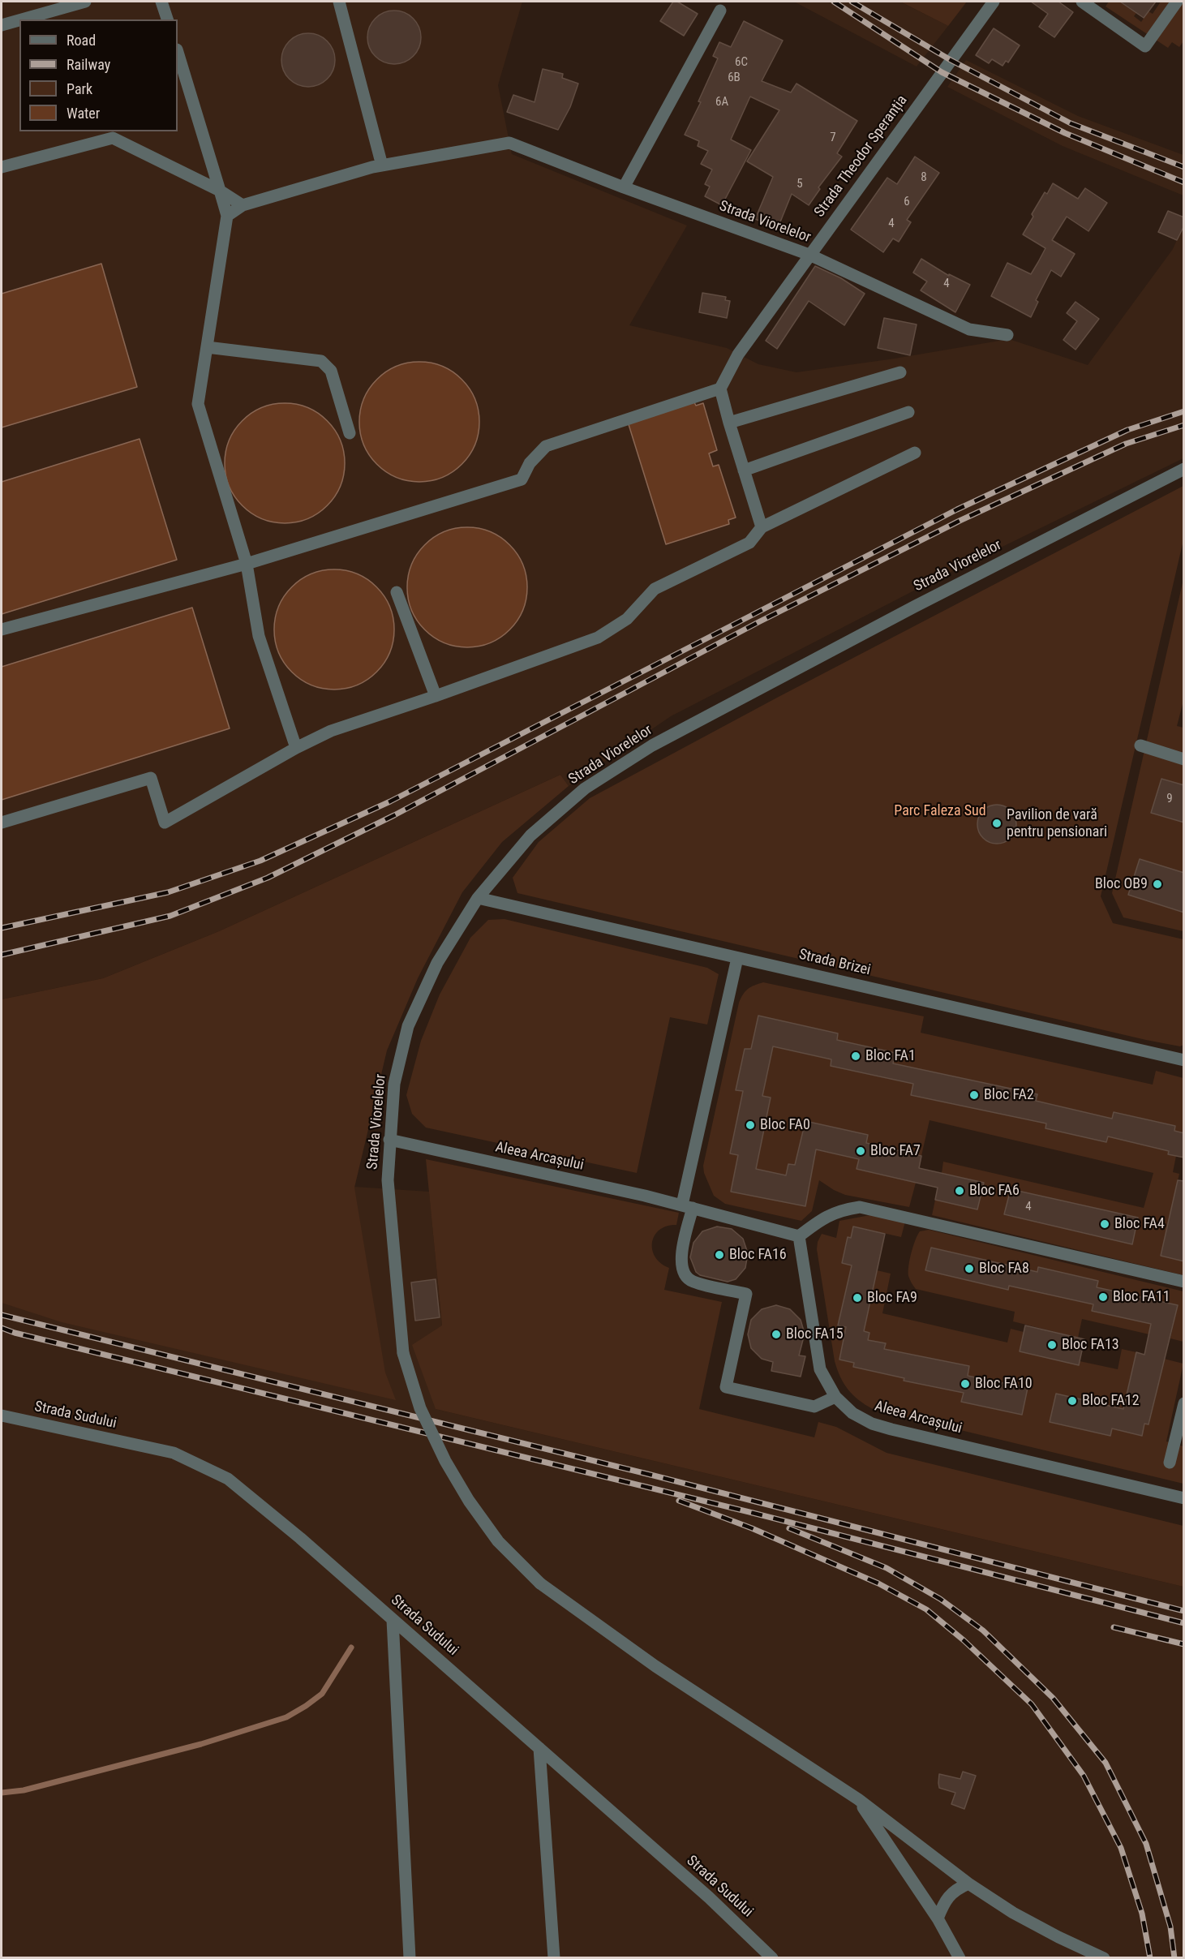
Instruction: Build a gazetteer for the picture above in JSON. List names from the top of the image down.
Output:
{
  "streets": {
    "street": [
      "Strada Theodor Speranția",
      "Strada Viorelelor",
      "Strada Brizei",
      "Aleea Arcașului",
      "Strada Sudului"
    ]
  },
  "crossings": [
    ["Strada Theodor Speranția", "Strada Viorelelor"],
    ["Strada Viorelelor", "Strada Brizei"],
    ["Strada Viorelelor", "Aleea Arcașului"]
  ],
  "parks": ["Parc Faleza Sud"],
  "places": [
    "Pavilion de vară pentru pensionari",
    "Bloc OB9",
    "Bloc FA1",
    "Bloc FA2",
    "Bloc FA0",
    "Bloc FA7",
    "Bloc FA6",
    "Bloc FA4",
    "Bloc FA16",
    "Bloc FA8",
    "Bloc FA11",
    "Bloc FA9",
    "Bloc FA15",
    "Bloc FA13",
    "Bloc FA10",
    "Bloc FA12"
  ],
  "house_numbers": [
    "6C",
    "6B",
    "6A",
    "7",
    "8",
    "5",
    "6",
    "4",
    "4",
    "9",
    "4"
  ],
  "legend": [
    "Road",
    "Railway",
    "Park",
    "Water"
  ]
}
